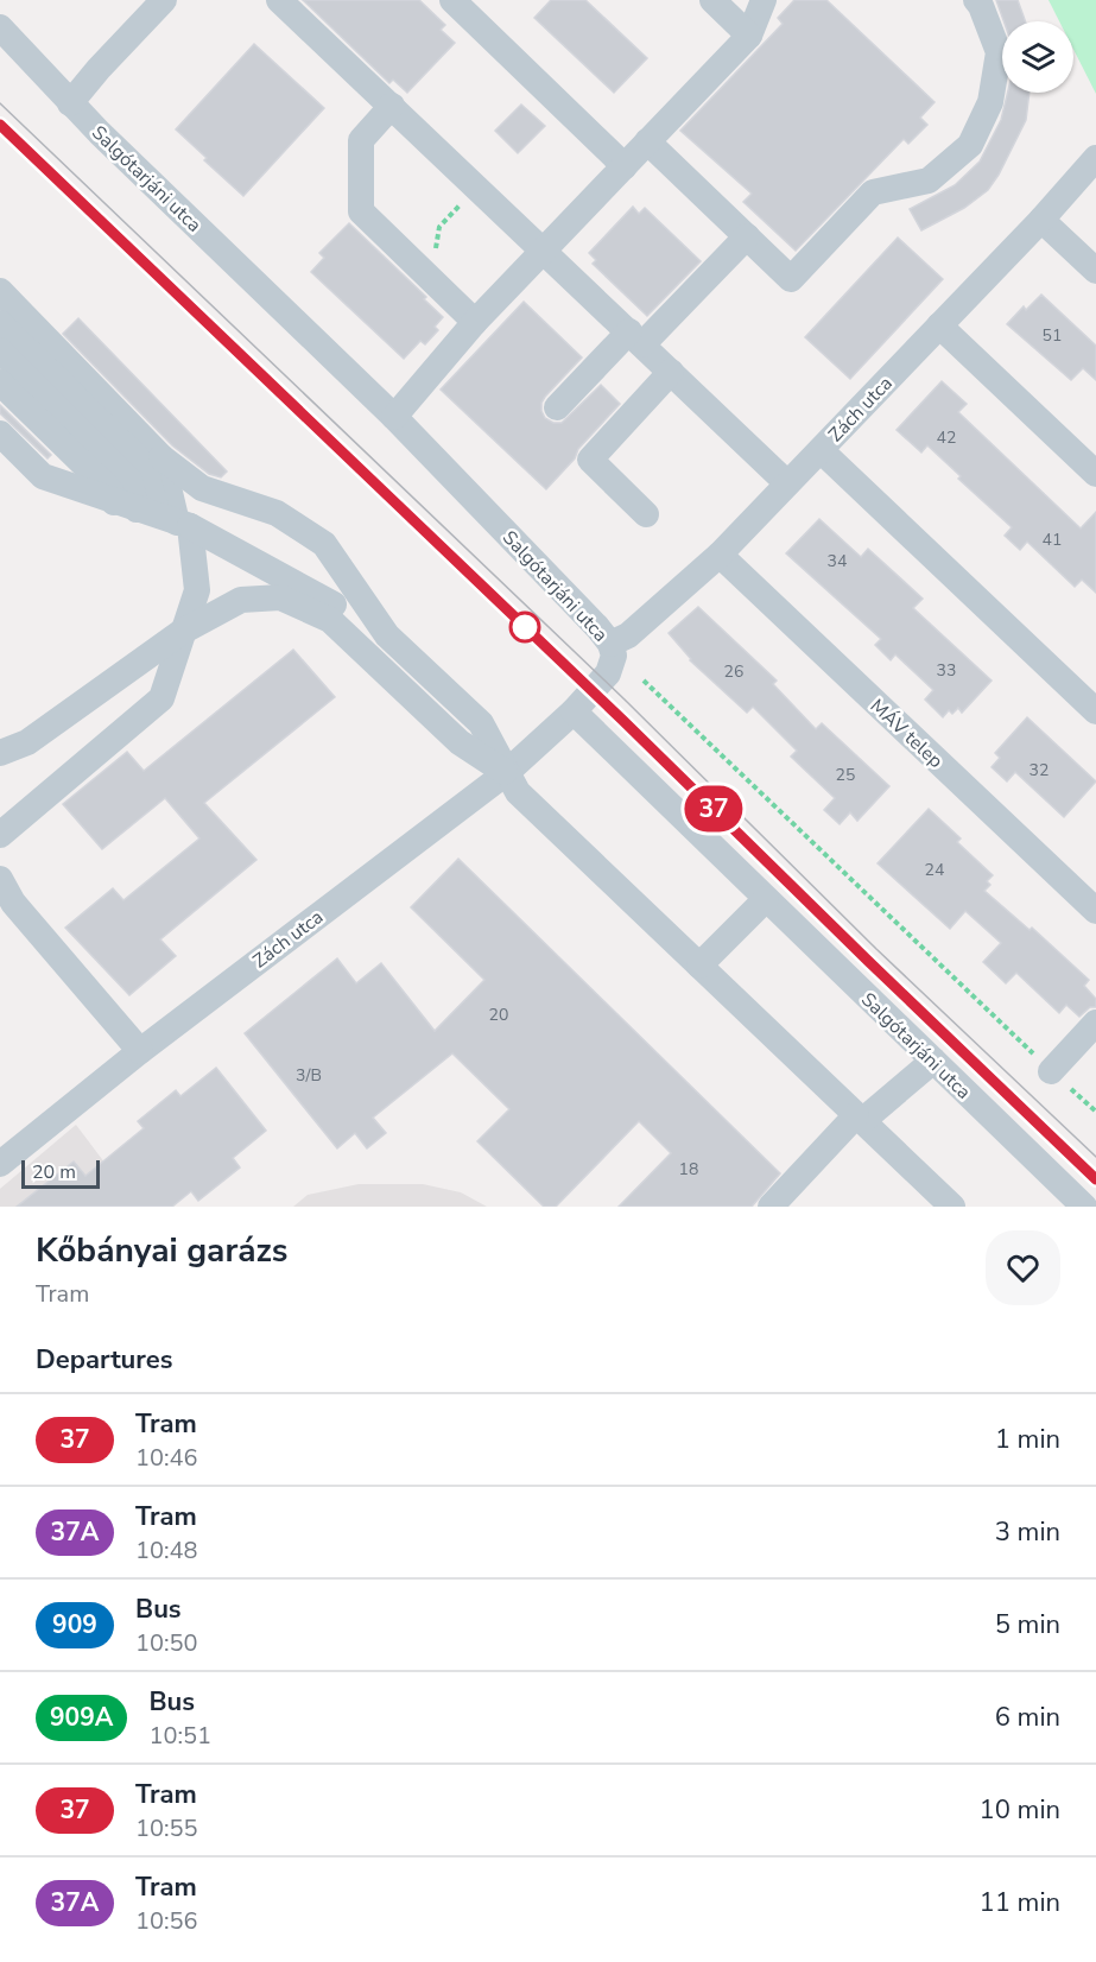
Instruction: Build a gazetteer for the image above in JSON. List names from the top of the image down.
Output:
{
  "streets": {
    "street": ["Salgótarjáni utca", "Zách utca", "MÁV telep"]
  },
  "crossings": [
    ["Salgótarjáni utca", "Zách utca"],
    ["Zách utca", "MÁV telep"]
  ],
  "lines": ["tram line 37"],
  "house_numbers": [
    "51",
    "42",
    "41",
    "34",
    "33",
    "26",
    "32",
    "25",
    "24",
    "20",
    "3/B",
    "18"
  ],
  "scale_bar": "20 m",
  "page": {
    "on_map": "37",
    "scale": "20 m",
    "heading": [
      ["Kőbányai garázs", "Tram"],
      "Departures"
    ],
    "list": [
      {
        "mark": "37",
        "name": "Tram",
        "note": "10:46",
        "value": "1 min"
      },
      {
        "mark": "37A",
        "name": "Tram",
        "note": "10:48",
        "value": "3 min"
      },
      {
        "mark": "909",
        "name": "Bus",
        "note": "10:50",
        "value": "5 min"
      },
      {
        "mark": "909A",
        "name": "Bus",
        "note": "10:51",
        "value": "6 min"
      },
      {
        "mark": "37",
        "name": "Tram",
        "note": "10:55",
        "value": "10 min"
      },
      {
        "mark": "37A",
        "name": "Tram",
        "note": "10:56",
        "value": "11 min"
      }
    ]
  }
}
